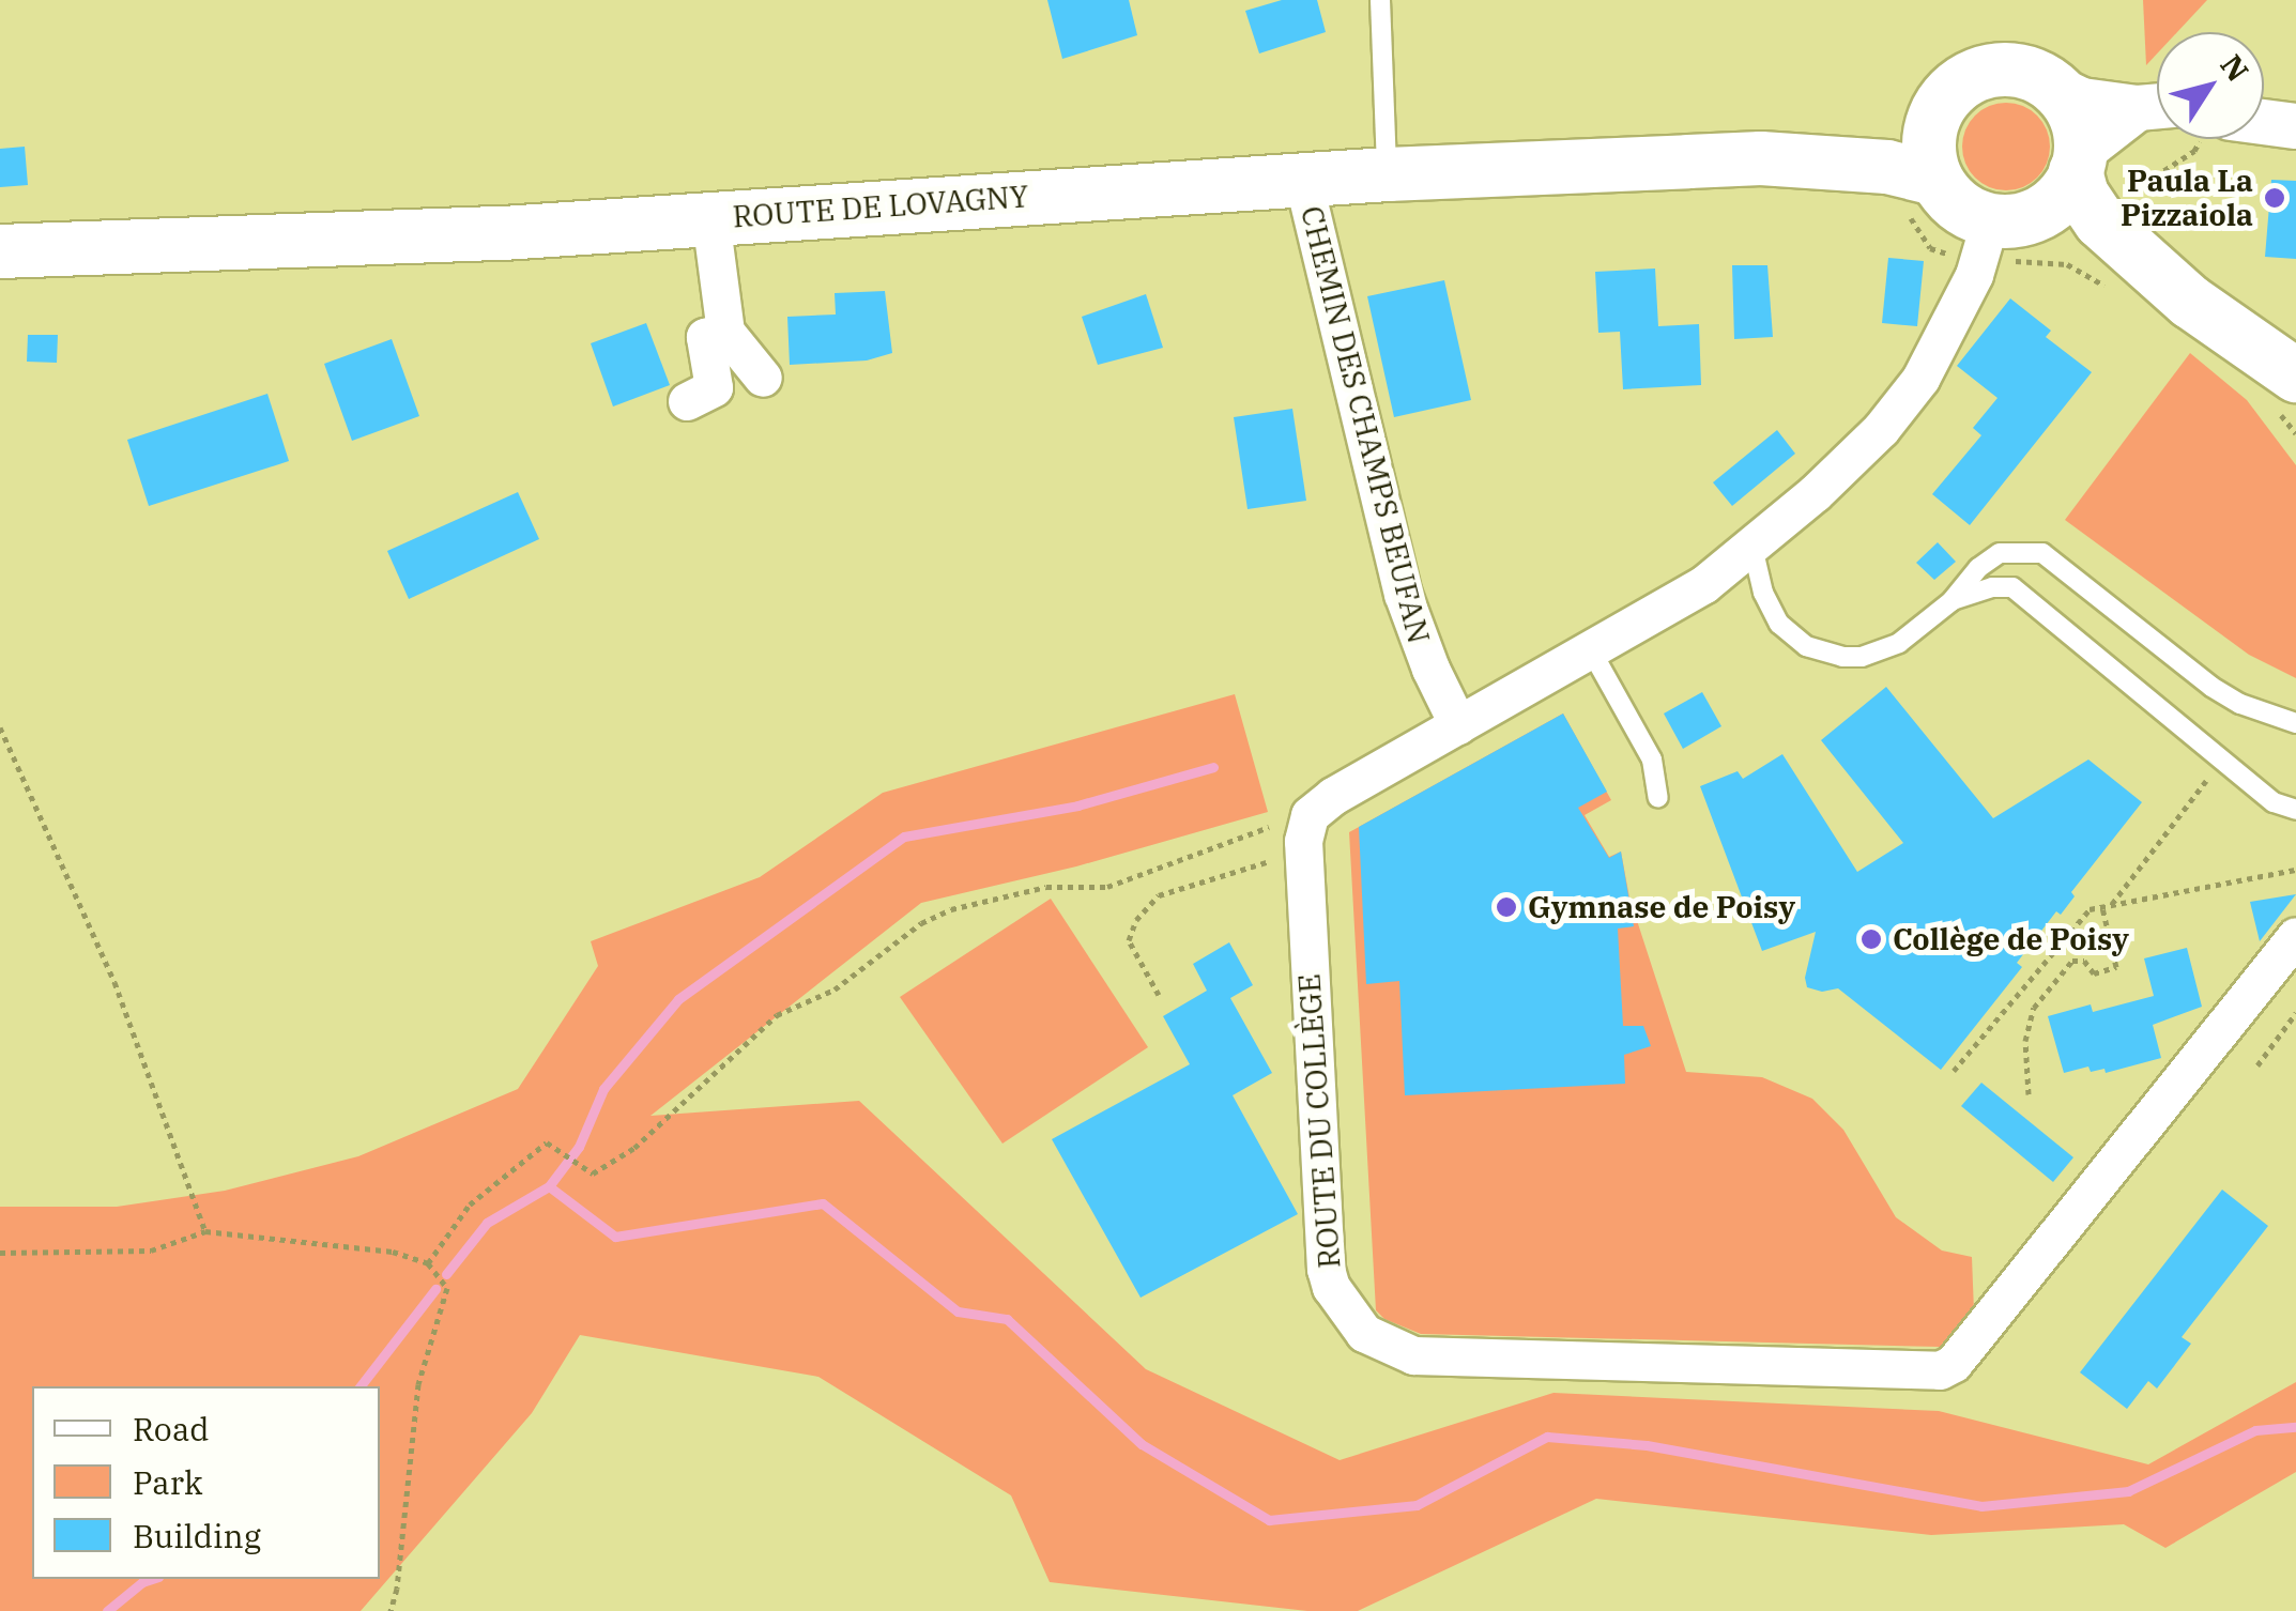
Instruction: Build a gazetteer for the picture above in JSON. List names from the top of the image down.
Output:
{
  "streets": {
    "main road": ["ROUTE DE LOVAGNY"],
    "street": ["CHEMIN DES CHAMPS BEUFAN", "ROUTE DU COLLÈGE"]
  },
  "crossings": [
    ["ROUTE DE LOVAGNY", "CHEMIN DES CHAMPS BEUFAN"]
  ],
  "places": ["Paula La Pizzaiola", "Gymnase de Poisy", "Collège de Poisy"],
  "legend": ["Road", "Park", "Building"],
  "north": "top right"
}
